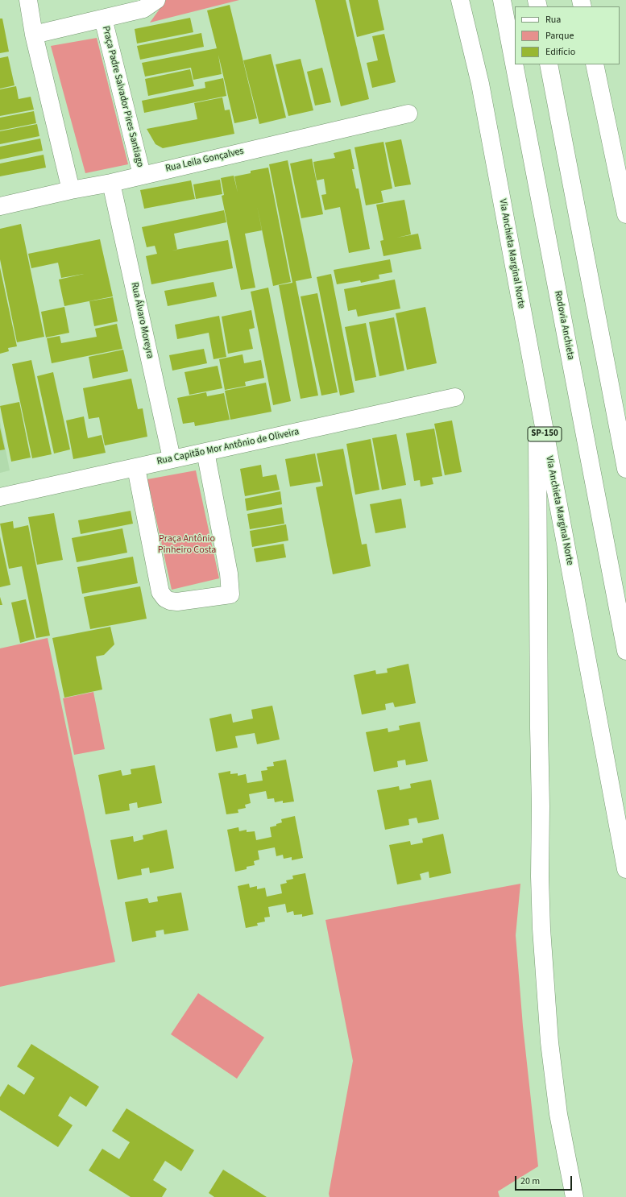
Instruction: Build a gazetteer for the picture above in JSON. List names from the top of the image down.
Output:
{
  "streets": {
    "main road": [
      "Praça Padre Salvador Pires Santiago",
      "Rua Leila Gonçalves",
      "Via Anchieta Marginal Norte",
      "Rua Álvaro Moreyra",
      "Rodovia Anchieta",
      "SP-150",
      "Rua Capitão Mor Antônio de Oliveira"
    ]
  },
  "crossings": [
    ["Praça Padre Salvador Pires Santiago", "Rua Leila Gonçalves"],
    ["Rua Leila Gonçalves", "Rua Álvaro Moreyra"],
    ["Rua Álvaro Moreyra", "Rua Capitão Mor Antônio de Oliveira"]
  ],
  "parks": ["Praça Antônio Pinheiro Costa"],
  "legend": ["Rua", "Parque", "Edifício"],
  "scale_bar": "20 m"
}
